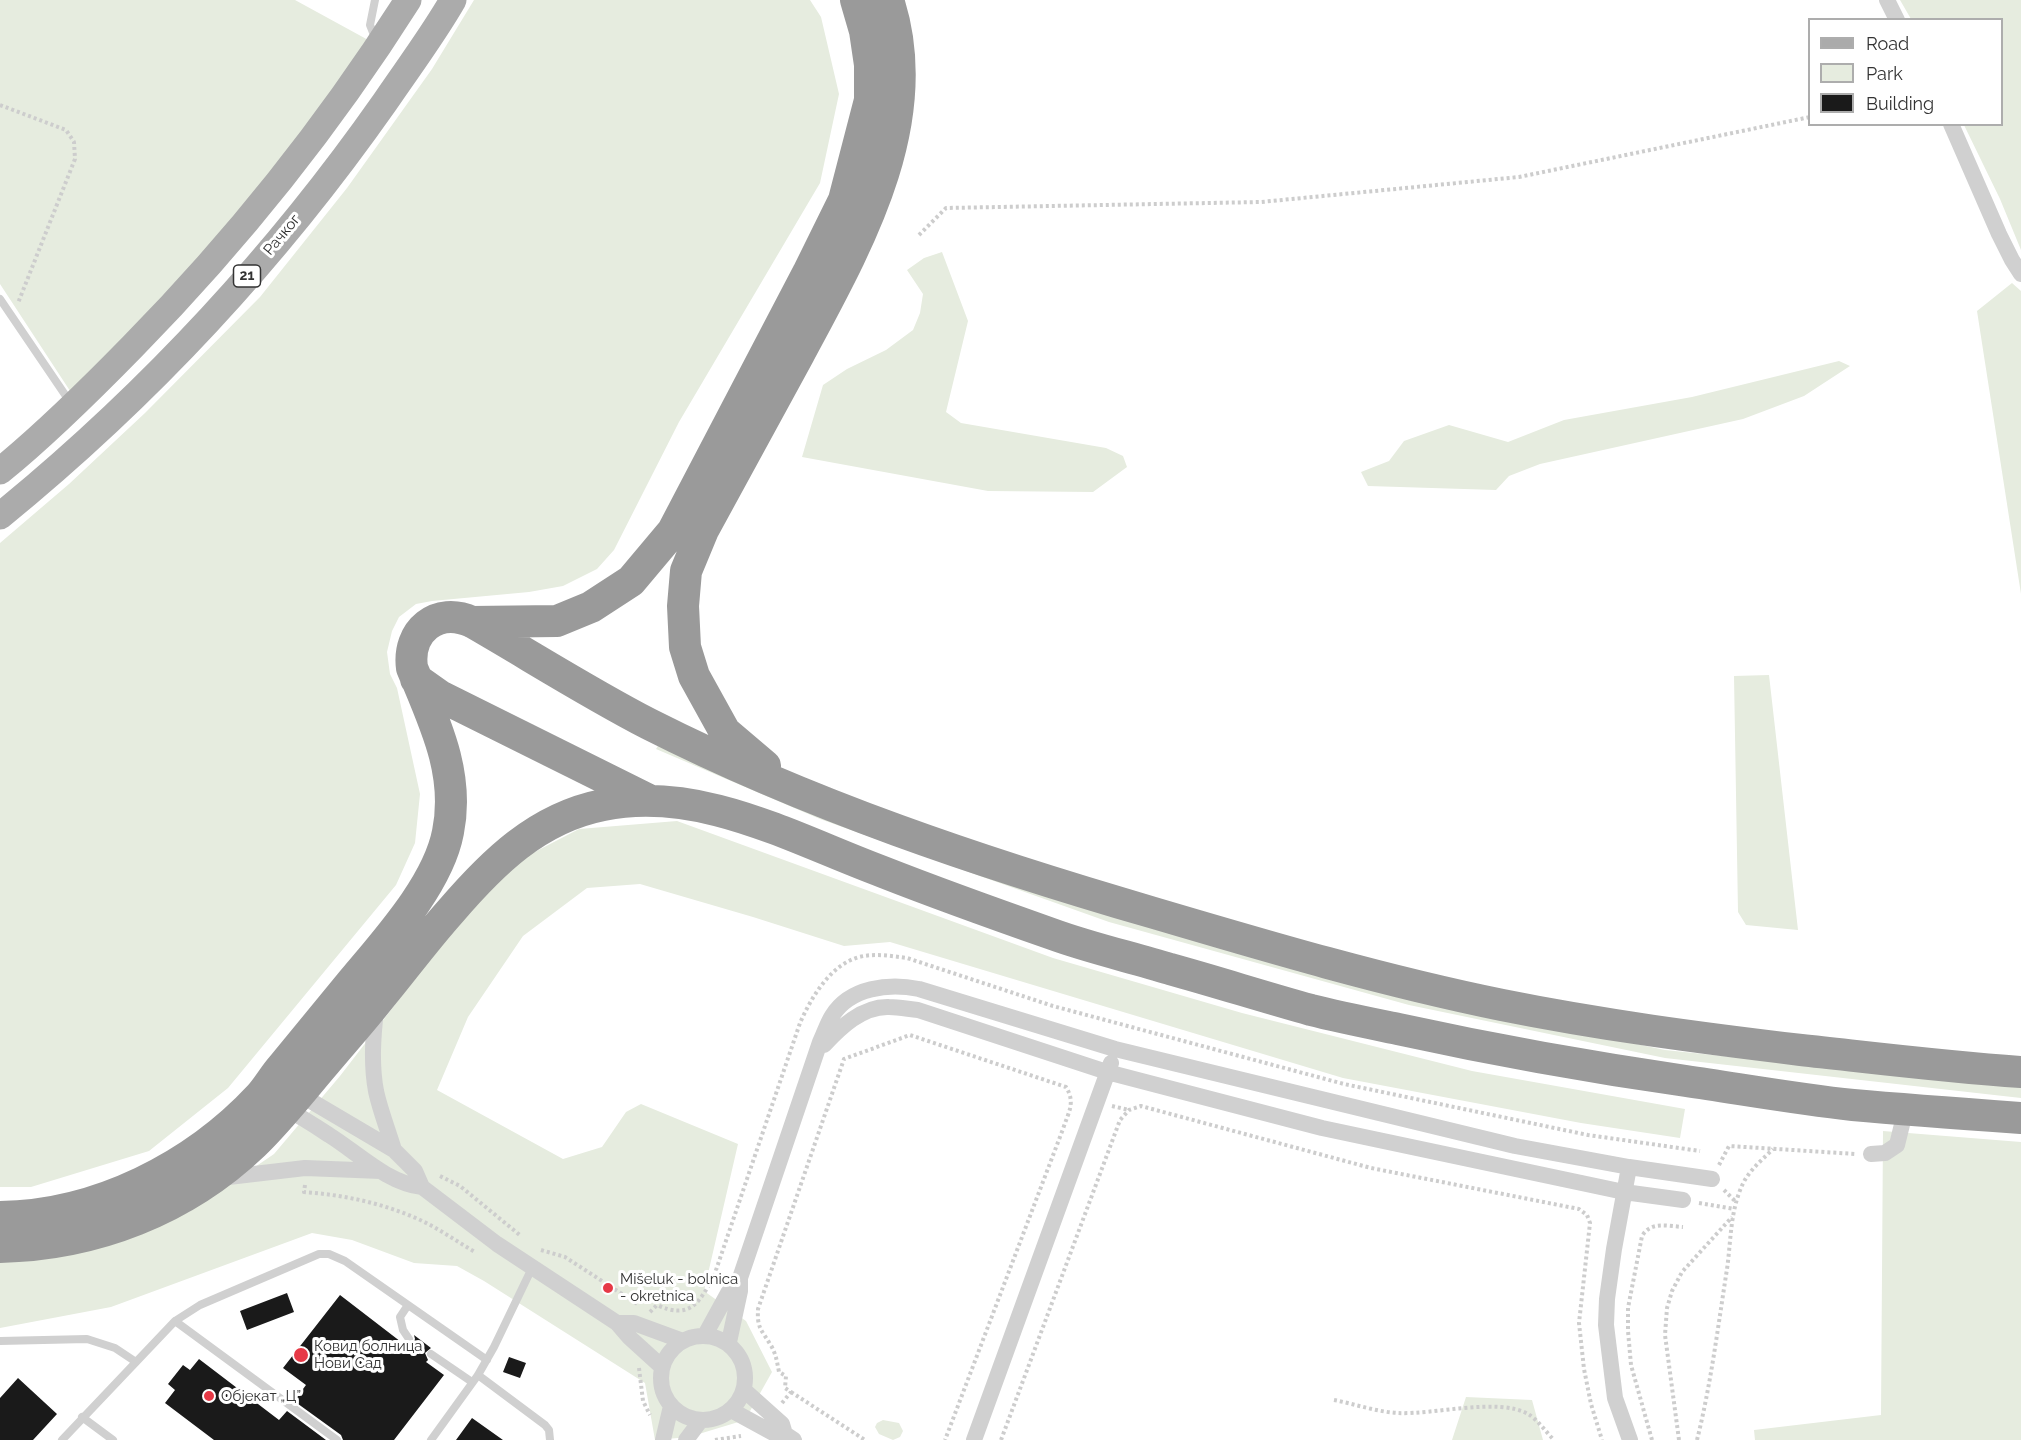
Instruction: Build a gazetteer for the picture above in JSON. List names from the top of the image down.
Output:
{
  "streets": {
    "main road": ["Рачког", "21"]
  },
  "places": ["Mišeluk - bolnica - okretnica", "Ковид болница Нови Сад", "Објекат „Ц”"],
  "legend": ["Road", "Park", "Building"]
}
